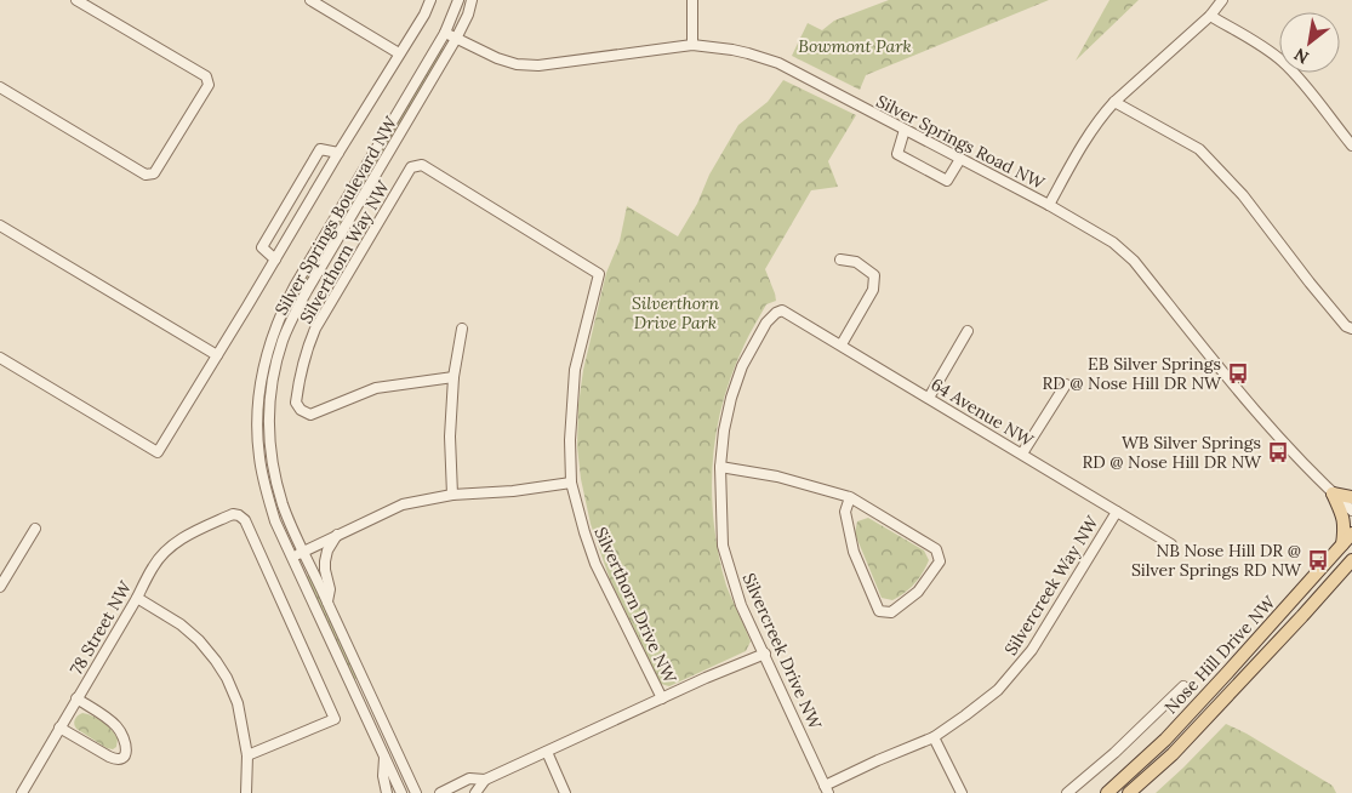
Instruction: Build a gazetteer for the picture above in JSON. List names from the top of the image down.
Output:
{
  "streets": {
    "main road": ["Nose Hill Drive NW"],
    "street": [
      "Silver Springs Road NW",
      "Silver Springs Boulevard NW",
      "Silverthorn Way NW",
      "64 Avenue NW",
      "Silvercreek Way NW",
      "Silverthorn Drive NW",
      "78 Street NW",
      "Silvercreek Drive NW"
    ]
  },
  "crossings": [
    ["Silver Springs Road NW", "Silver Springs Boulevard NW"],
    ["Silverthorn Way NW", "Silverthorn Drive NW"],
    ["64 Avenue NW", "Silvercreek Way NW"],
    ["64 Avenue NW", "Silvercreek Drive NW"],
    ["Silvercreek Way NW", "Silvercreek Drive NW"]
  ],
  "parks": ["Bowmont Park", "Silverthorn Drive Park"],
  "places": {
    "bus stop": ["EB Silver Springs RD @ Nose Hill DR NW", "WB Silver Springs RD @ Nose Hill DR NW", "NB Nose Hill DR @ Silver Springs RD NW"]
  },
  "north": "bottom left"
}
